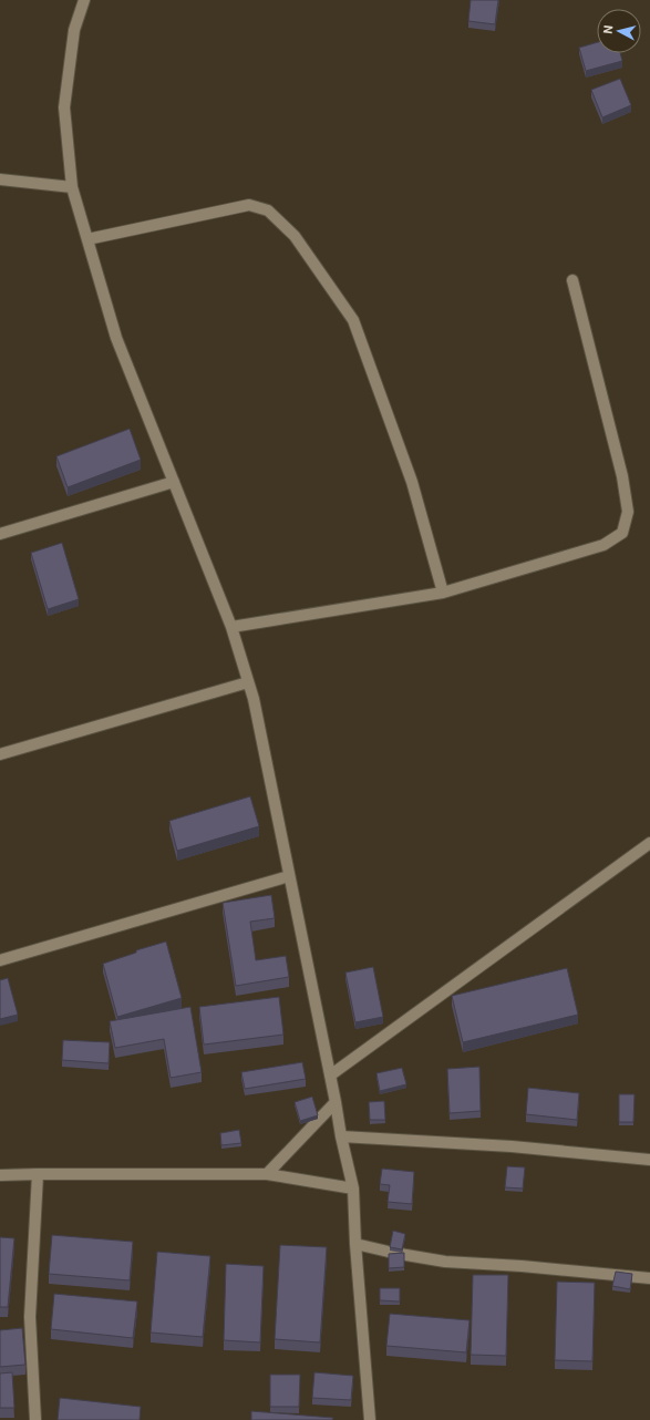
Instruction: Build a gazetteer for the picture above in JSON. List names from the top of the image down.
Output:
{
  "north": "left"
}
